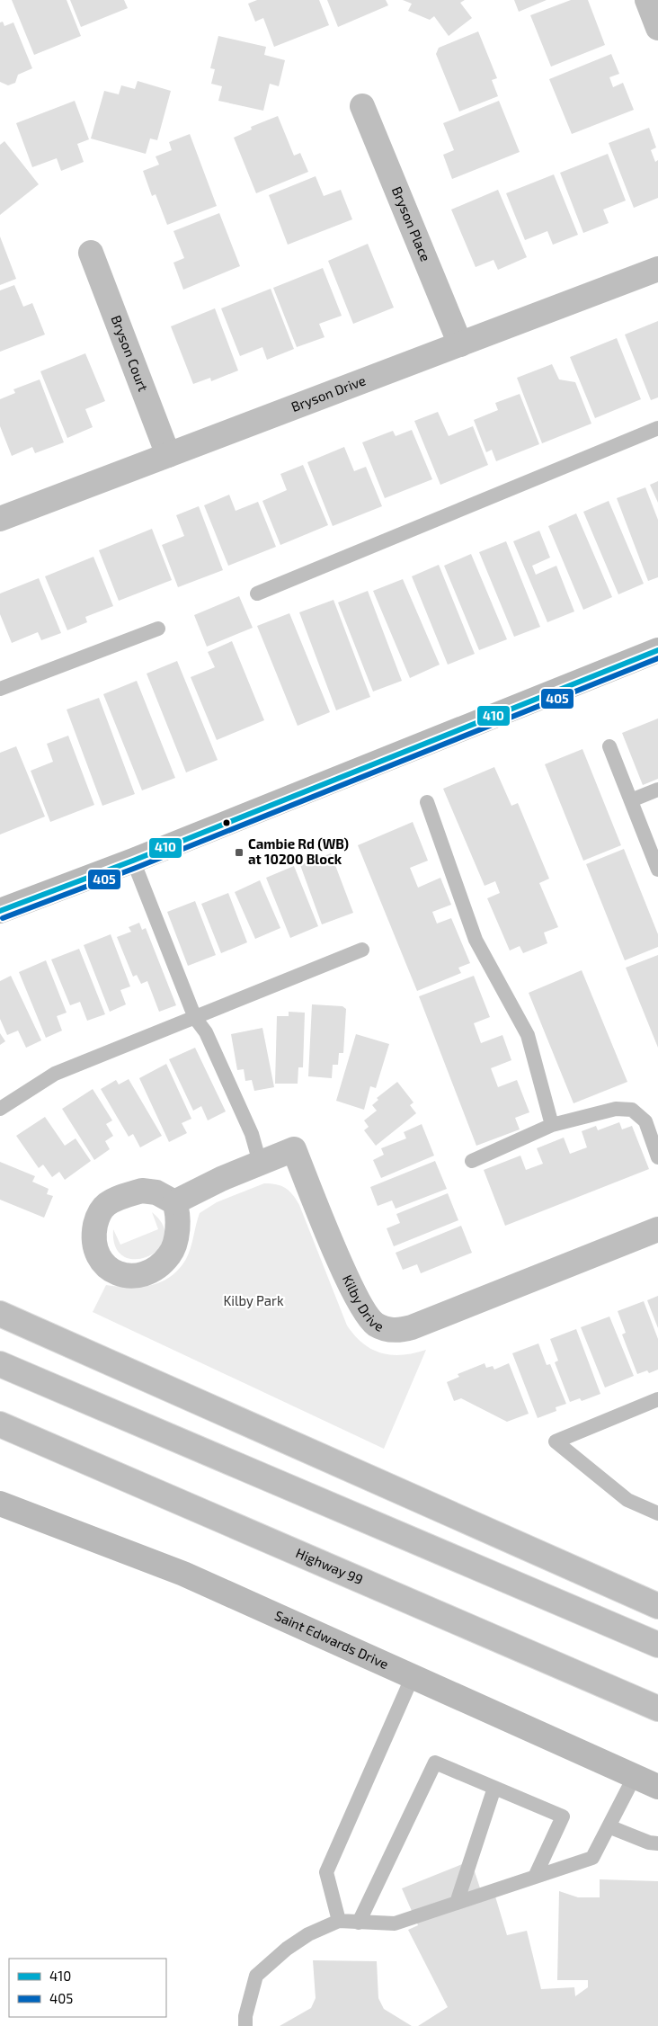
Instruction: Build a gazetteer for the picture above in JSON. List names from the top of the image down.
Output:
{
  "streets": {
    "main road": [
      "Bryson Place",
      "Bryson Court",
      "Bryson Drive",
      "Kilby Drive",
      "Highway 99"
    ],
    "street": ["Saint Edwards Drive"]
  },
  "crossings": [
    ["Bryson Place", "Bryson Drive"],
    ["Bryson Court", "Bryson Drive"]
  ],
  "parks": ["Kilby Park"],
  "places": {
    "transit": ["Cambie Rd (WB) at 10200 Block"]
  },
  "lines": ["transit line 410", "transit line 405"],
  "legend": ["410", "405"]
}
